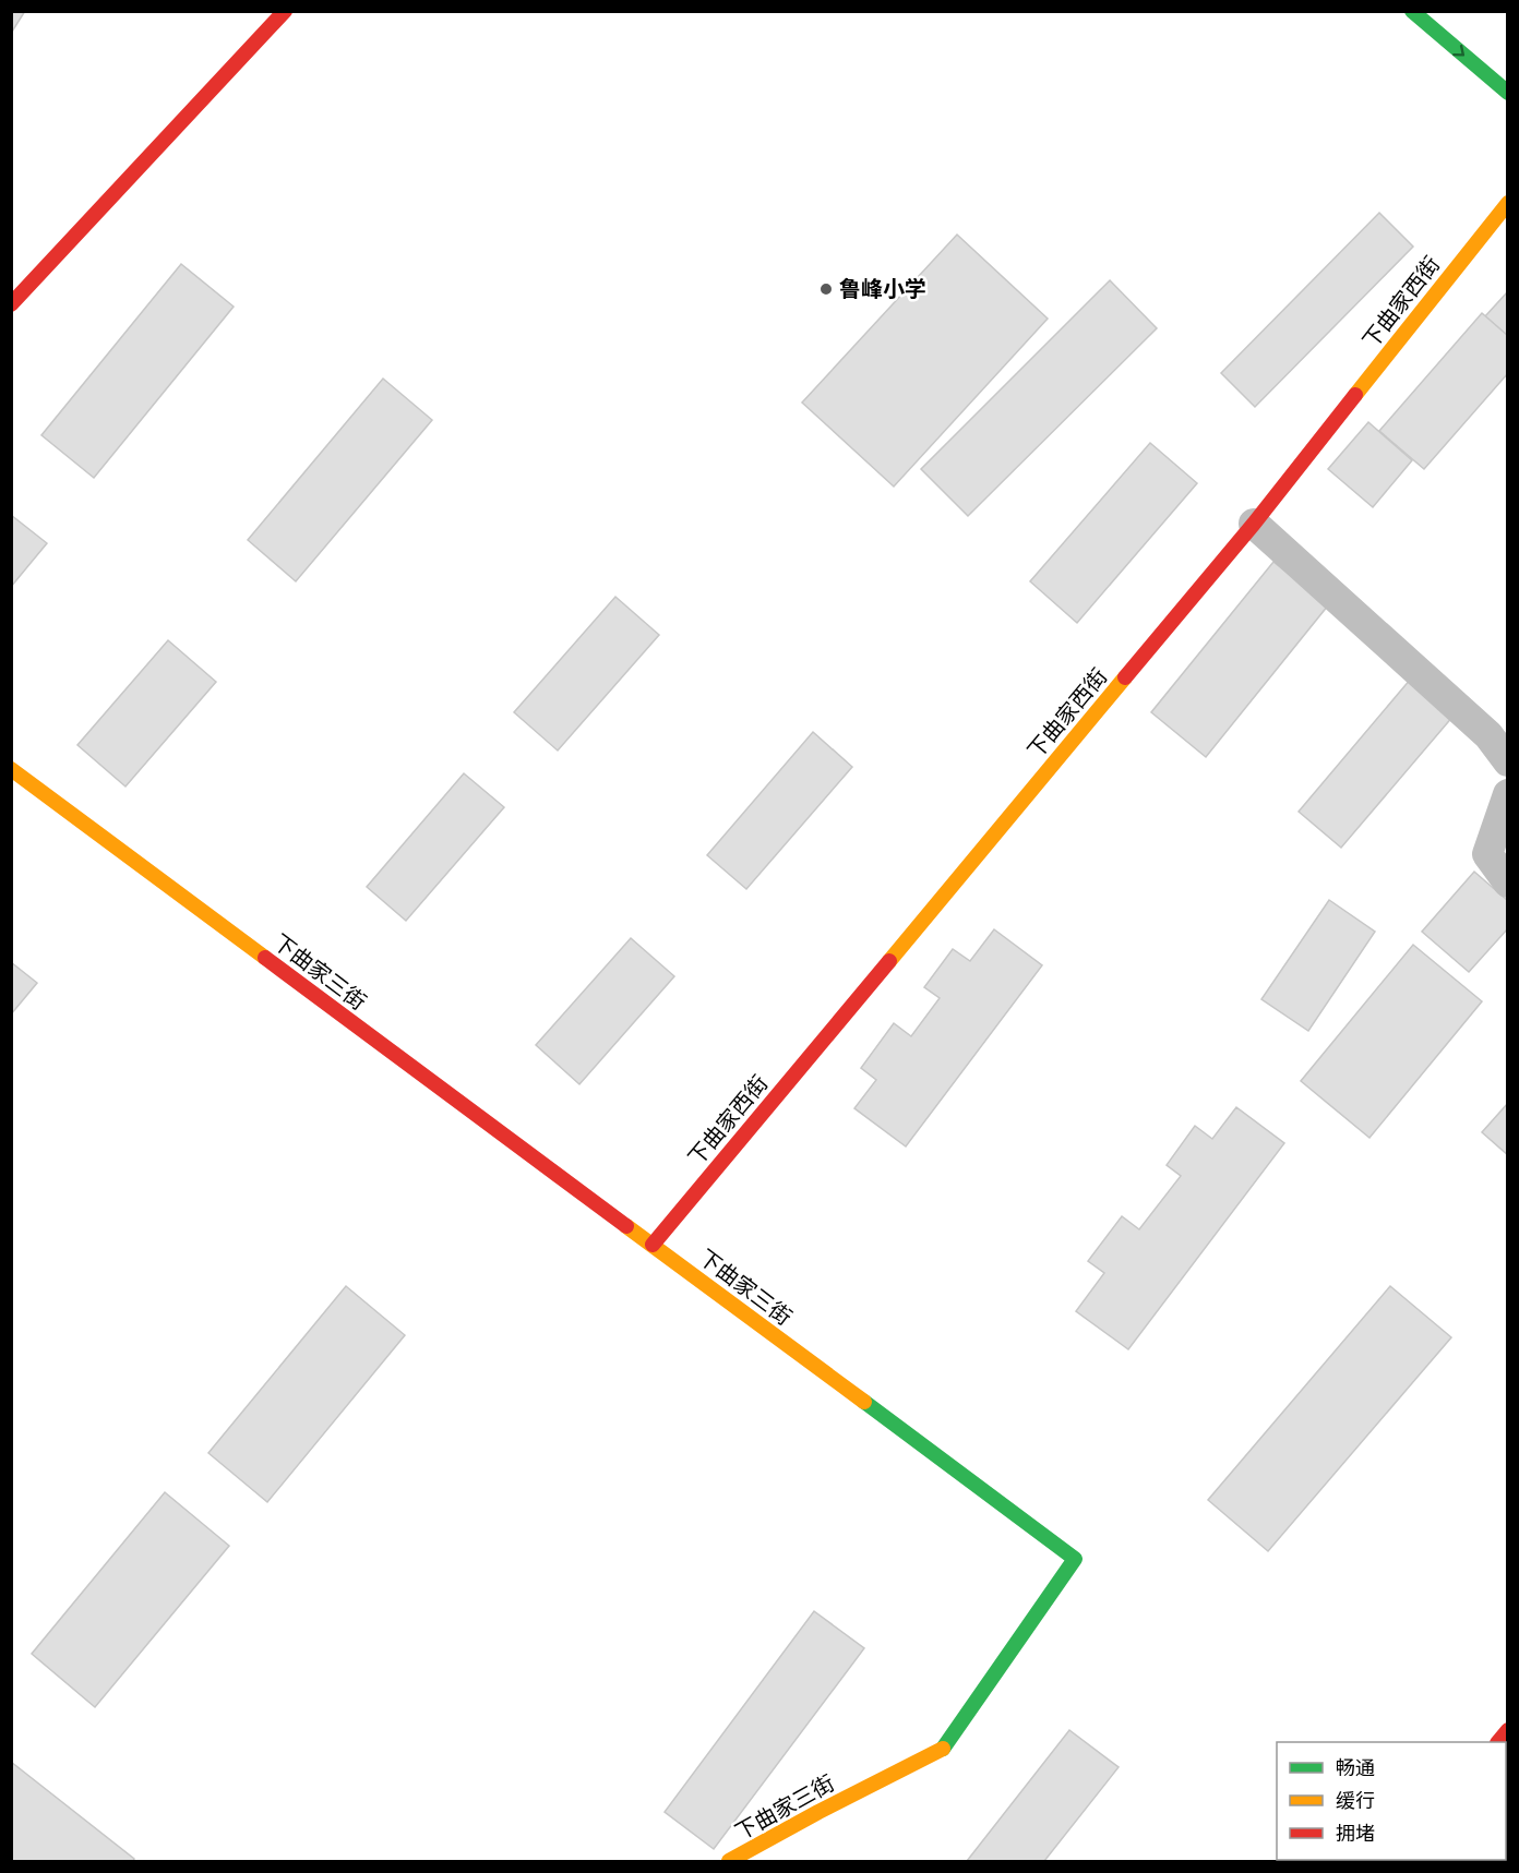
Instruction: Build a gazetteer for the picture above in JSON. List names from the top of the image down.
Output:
{
  "streets": {
    "street": ["下曲家西街", "下曲家三街"]
  },
  "crossings": [
    ["下曲家西街", "下曲家三街"]
  ],
  "places": ["鲁峰小学"],
  "legend": ["畅通", "缓行", "拥堵"]
}
